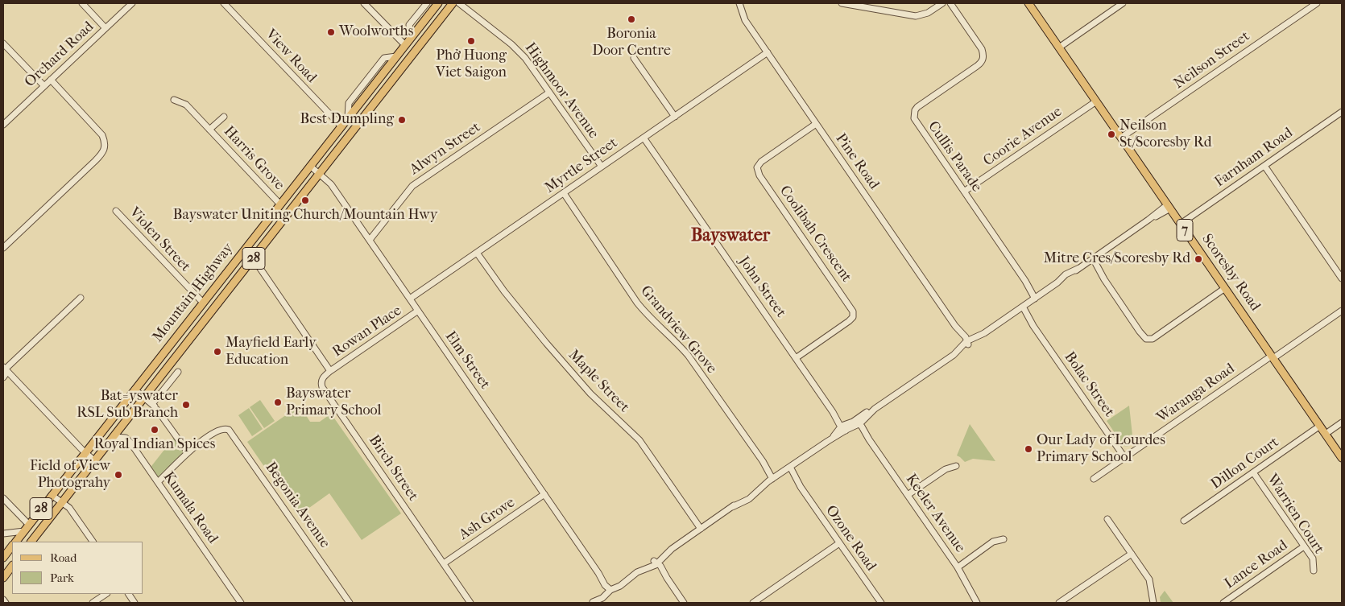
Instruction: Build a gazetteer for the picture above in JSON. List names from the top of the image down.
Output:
{
  "streets": {
    "main road": [
      "7",
      "28",
      "Scoresby Road",
      "Mountain Highway"
    ],
    "street": [
      "Orchard Road",
      "View Road",
      "Neilson Street",
      "Highmoor Avenue",
      "Coorie Avenue",
      "Alwyn Street",
      "Cullis Parade",
      "Farnham Road",
      "Harris Grove",
      "Pine Road",
      "Myrtle Street",
      "Coolibah Crescent",
      "Violen Street",
      "John Street",
      "Grandview Grove",
      "Rowan Place",
      "Elm Street",
      "Maple Street",
      "Bolac Street",
      "Waranga Road",
      "Dillon Court",
      "Birch Street",
      "Begonia Avenue",
      "Kumala Road",
      "Keeler Avenue",
      "Warrien Court",
      "Ash Grove",
      "Ozone Road",
      "Lance Road"
    ]
  },
  "crossings": [
    ["View Road", "Mountain Highway"],
    ["Neilson Street", "Scoresby Road"],
    ["Highmoor Avenue", "Alwyn Street"],
    ["Highmoor Avenue", "Myrtle Street"],
    ["Coorie Avenue", "Cullis Parade"],
    ["Coorie Avenue", "Scoresby Road"],
    ["Alwyn Street", "Elm Street"],
    ["Farnham Road", "Scoresby Road"],
    ["Harris Grove", "Mountain Highway"],
    ["Pine Road", "Myrtle Street"],
    ["Pine Road", "Coolibah Crescent"],
    ["Myrtle Street", "John Street"],
    ["Myrtle Street", "Grandview Grove"],
    ["Myrtle Street", "Elm Street"],
    ["Myrtle Street", "Maple Street"],
    ["Coolibah Crescent", "John Street"],
    ["Violen Street", "Mountain Highway"],
    ["Scoresby Road", "Waranga Road"],
    ["Scoresby Road", "Dillon Court"],
    ["Mountain Highway", "Elm Street"],
    ["Mountain Highway", "Kumala Road"],
    ["Rowan Place", "Elm Street"],
    ["Rowan Place", "Birch Street"],
    ["Elm Street", "Ash Grove"],
    ["Bolac Street", "Waranga Road"],
    ["Dillon Court", "Warrien Court"],
    ["Birch Street", "Ash Grove"],
    ["Warrien Court", "Lance Road"]
  ],
  "districts": ["Bayswater"],
  "places": [
    "Boronia Door Centre",
    "Woolworths",
    "Phở Huong Viet Saigon",
    "Best Dumpling",
    "Neilson St/Scoresby Rd",
    "Bayswater Uniting Church/Mountain Hwy",
    "Mitre Cres/Scoresby Rd",
    "Mayfield Early Education",
    "Bayswater Primary School",
    "Bat=yswater RSL Sub Branch",
    "Royal Indian Spices",
    "Our Lady of Lourdes Primary School",
    "Field of View Photograhy"
  ],
  "legend": ["Road", "Park"]
}
